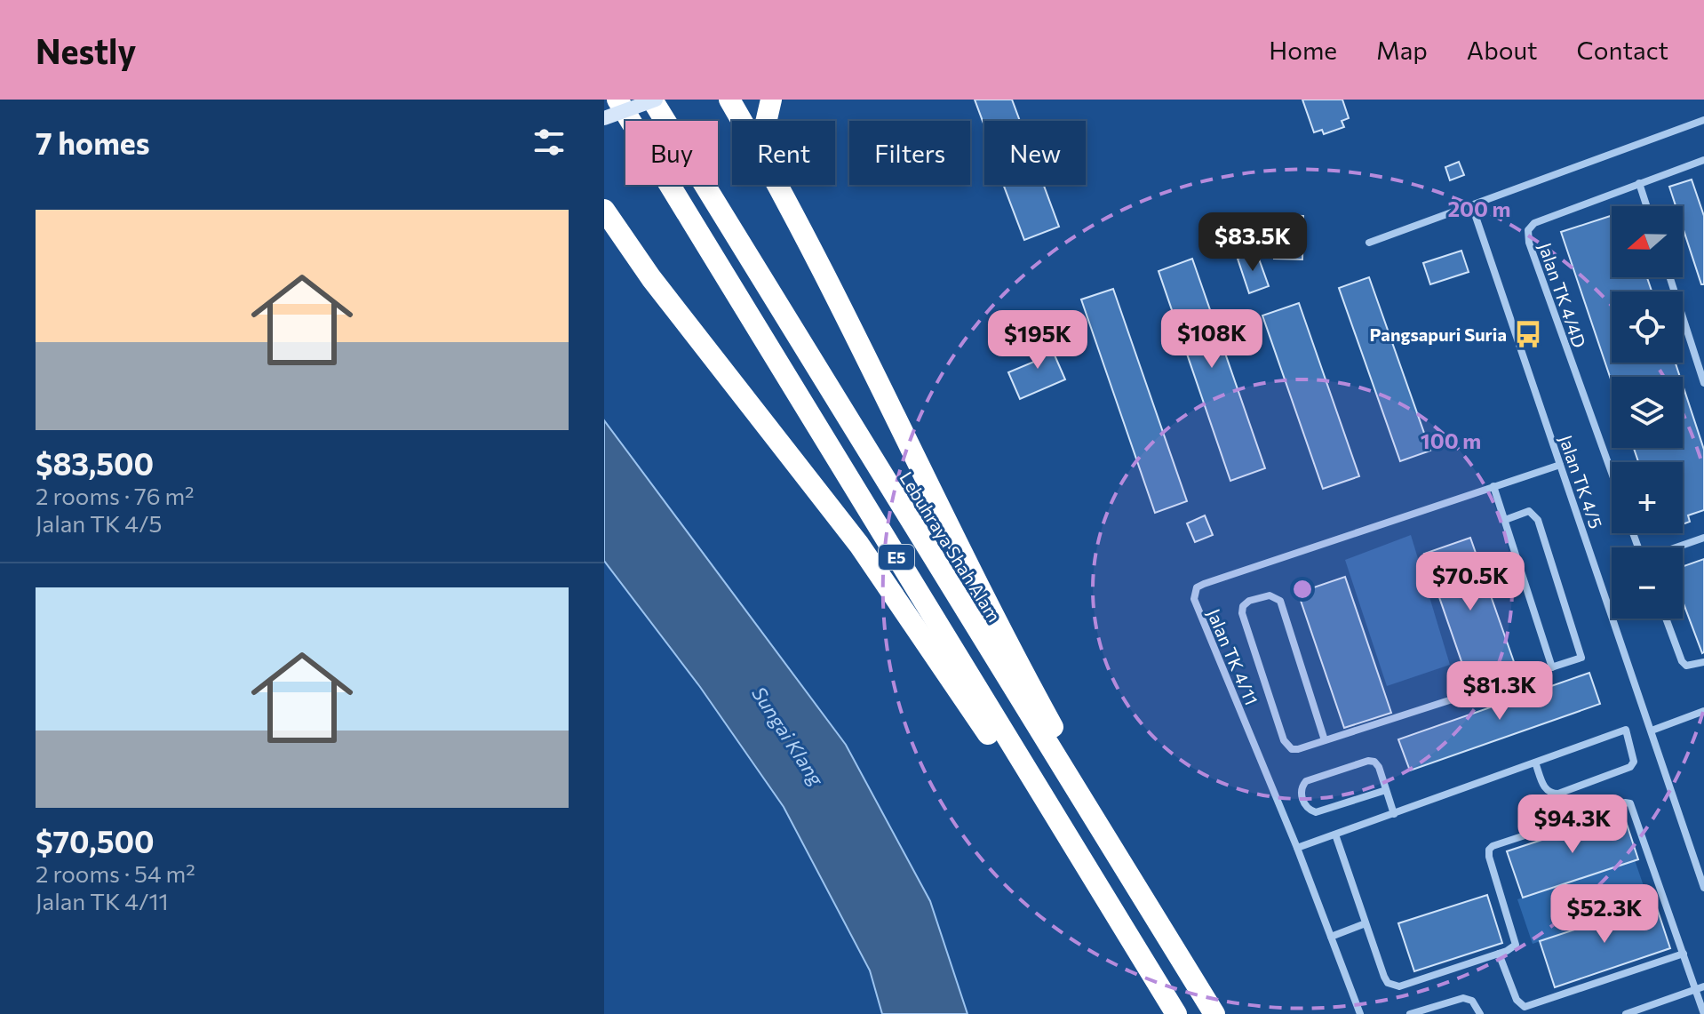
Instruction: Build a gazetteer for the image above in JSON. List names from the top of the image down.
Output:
{
  "streets": {
    "highway": ["Lebuhraya Shah Alam", "E5"],
    "street": ["Jalan TK 4/4D", "Jalan TK 4/5", "Jalan TK 4/11"]
  },
  "crossings": [
    ["Jalan TK 4/5", "Jalan TK 4/11"]
  ],
  "water": ["Sungai Klang"],
  "places": {
    "bus stop": ["Pangsapuri Suria"]
  },
  "north": "left",
  "page": {
    "header": "Nestly",
    "nav": [
      "Home",
      "Map",
      "About",
      "Contact"
    ],
    "heading": "7 homes",
    "chip": [
      "Buy",
      "Rent",
      "Filters",
      "New"
    ],
    "list": [
      {
        "name": "$83,500",
        "note": "2 rooms · 76 m² · Jalan TK 4/5"
      },
      {
        "name": "$70,500",
        "note": "2 rooms · 54 m² · Jalan TK 4/11"
      }
    ],
    "map_buttons": ["+", "−"],
    "price": [
      "$83.5K",
      "$108K",
      "$195K",
      "$70.5K",
      "$81.3K",
      "$94.3K",
      "$52.3K"
    ]
  },
  "rings": ["200 m", "100 m"]
}
